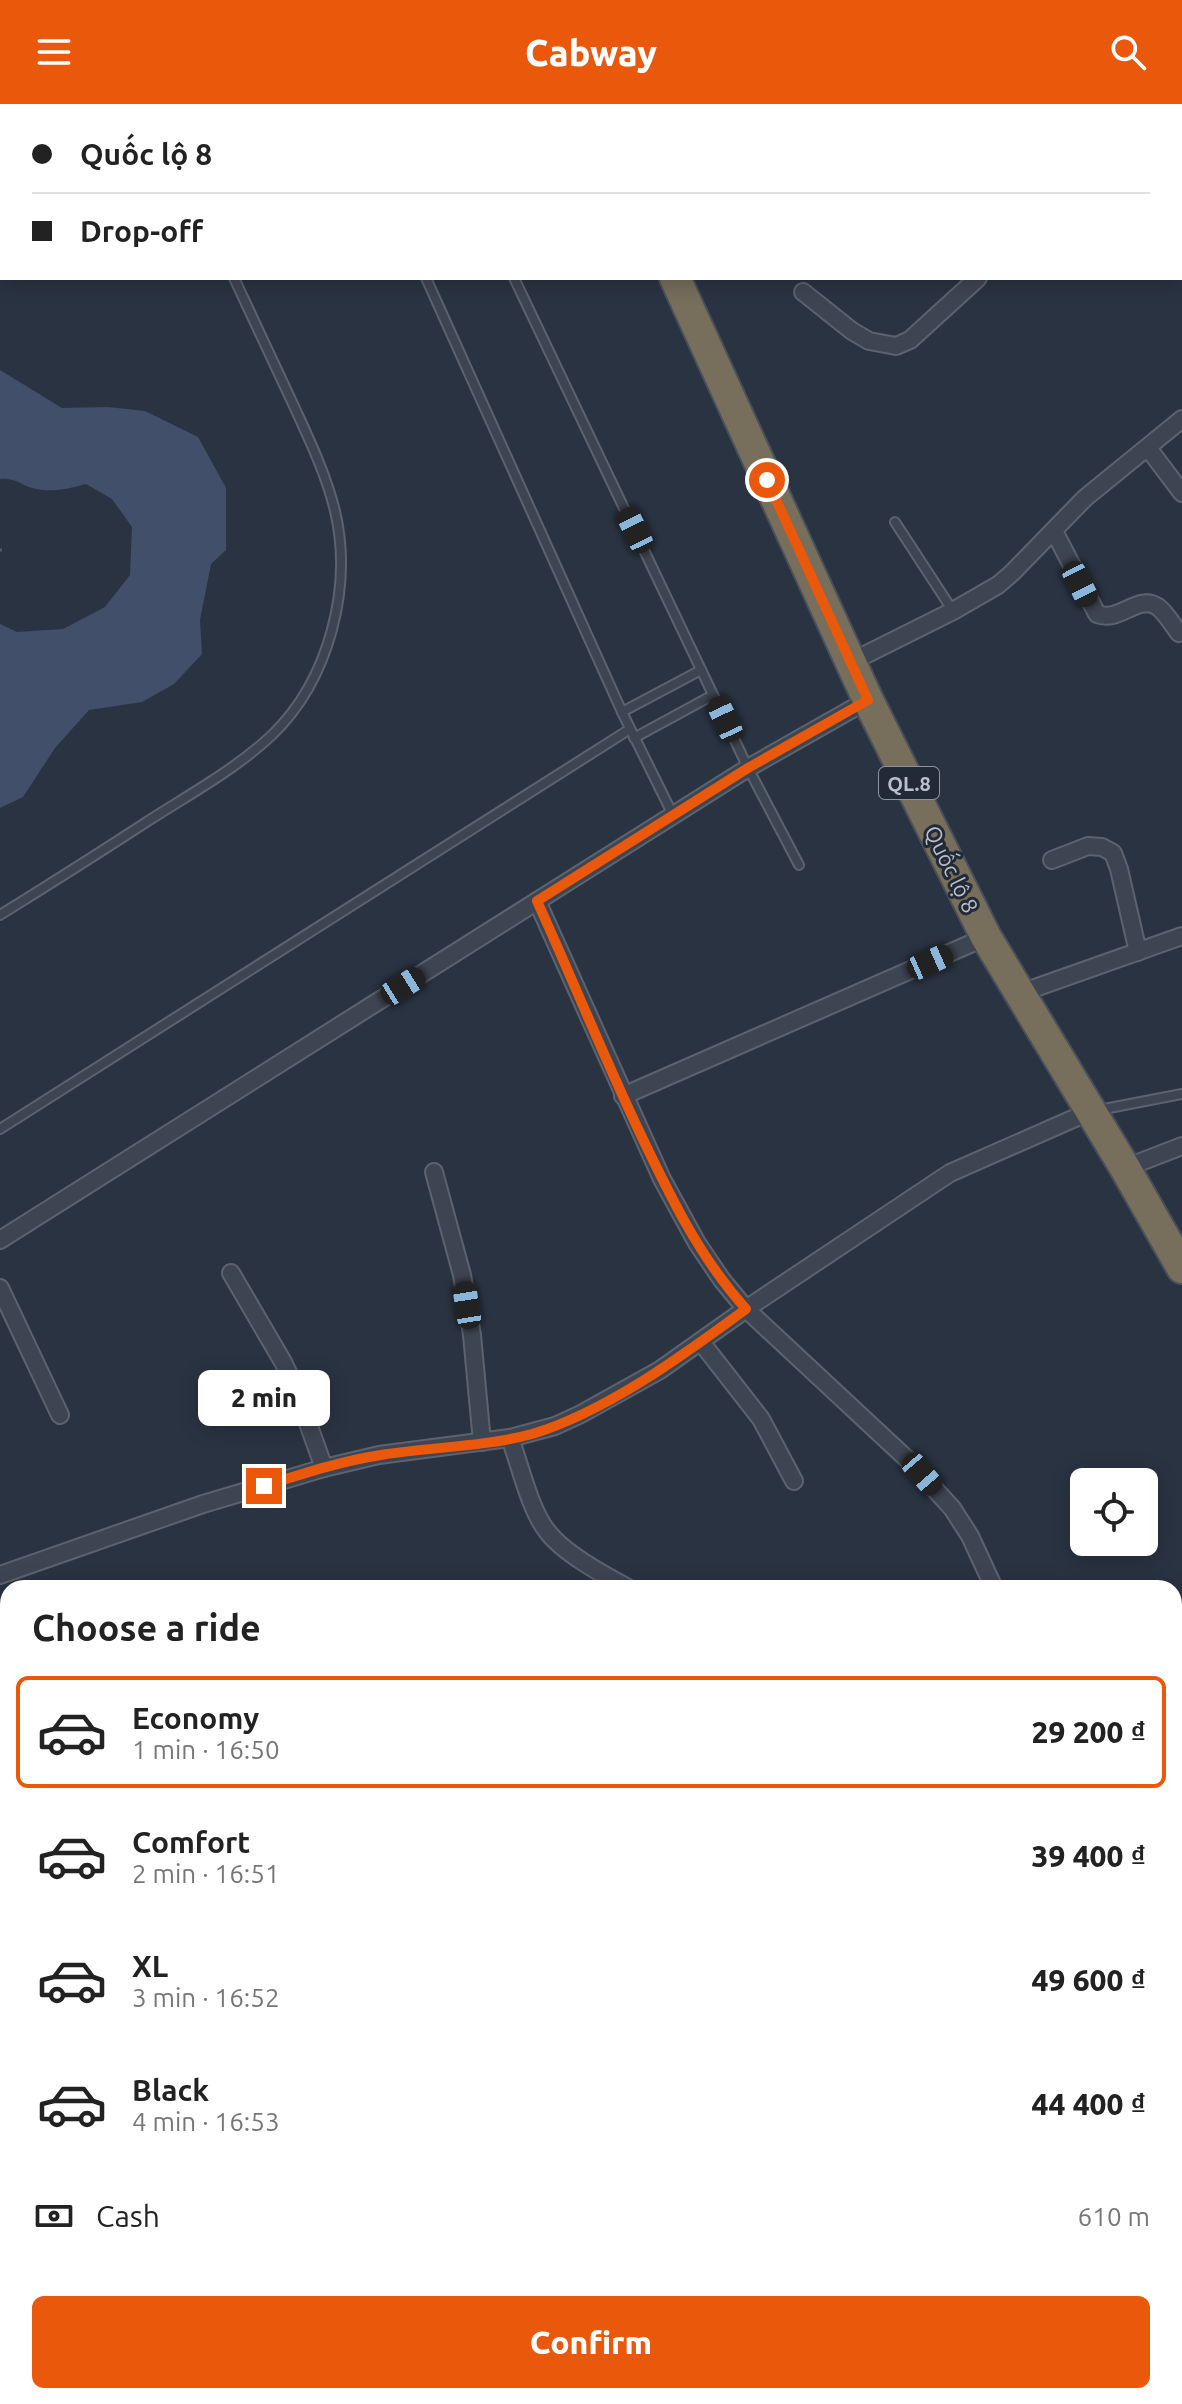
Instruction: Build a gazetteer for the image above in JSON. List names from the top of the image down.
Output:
{
  "streets": {
    "highway": ["QL.8", "Quốc lộ 8"]
  },
  "page": {
    "header": "Cabway",
    "banner": ["Quốc lộ 8", "Drop-off"],
    "bubble": "2 min",
    "heading": "Choose a ride",
    "list": [
      {
        "name": "Economy",
        "note": "1 min · 16:50",
        "value": "29 200 ₫"
      },
      {
        "name": "Comfort",
        "note": "2 min · 16:51",
        "value": "39 400 ₫"
      },
      {
        "name": "XL",
        "note": "3 min · 16:52",
        "value": "49 600 ₫"
      },
      {
        "name": "Black",
        "note": "4 min · 16:53",
        "value": "44 400 ₫"
      }
    ],
    "pay": ["Cash", "610 m"],
    "buttons": "Confirm"
  }
}
